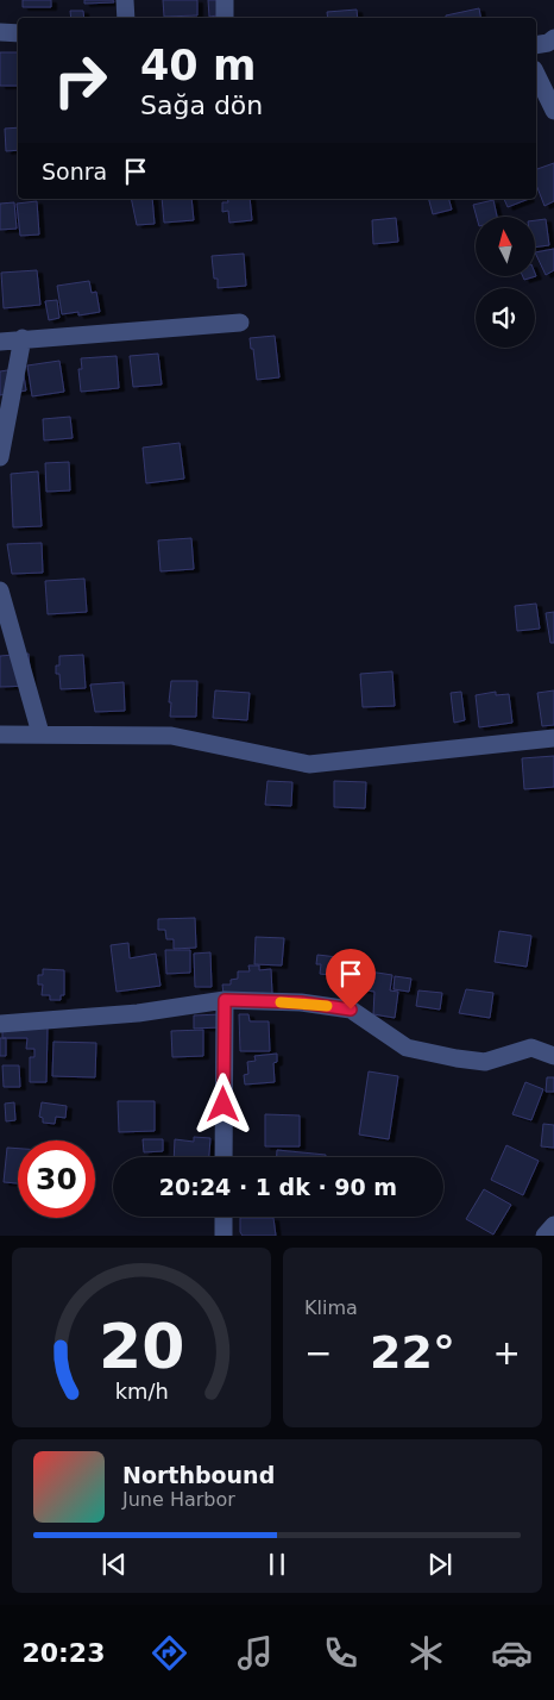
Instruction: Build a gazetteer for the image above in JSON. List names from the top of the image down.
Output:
{
  "north": "top",
  "page": {
    "turn": ["40 m", "Sağa dön"],
    "then": "Sonra",
    "limit": "30",
    "trip": "20:24 · 1 dk · 90 m",
    "tile": "Klima",
    "heat": ["−", "22°", "+"],
    "song": ["Northbound", "June Harbor"],
    "tabs": "20:23",
    "gauge": ["20", "km/h"]
  }
}
